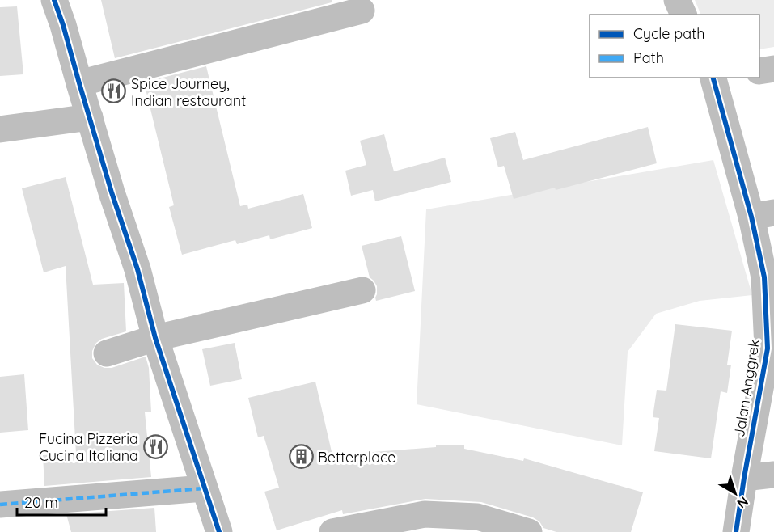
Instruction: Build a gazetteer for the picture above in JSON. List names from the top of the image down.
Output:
{
  "streets": {
    "street": ["Jalan Anggrek"]
  },
  "places": {
    "restaurant": ["Spice Journey, Indian restaurant", "Fucina Pizzeria Cucina Italiana"],
    "building": ["Betterplace"]
  },
  "legend": ["Cycle path", "Path"],
  "scale_bar": "20 m",
  "north": "bottom right"
}
